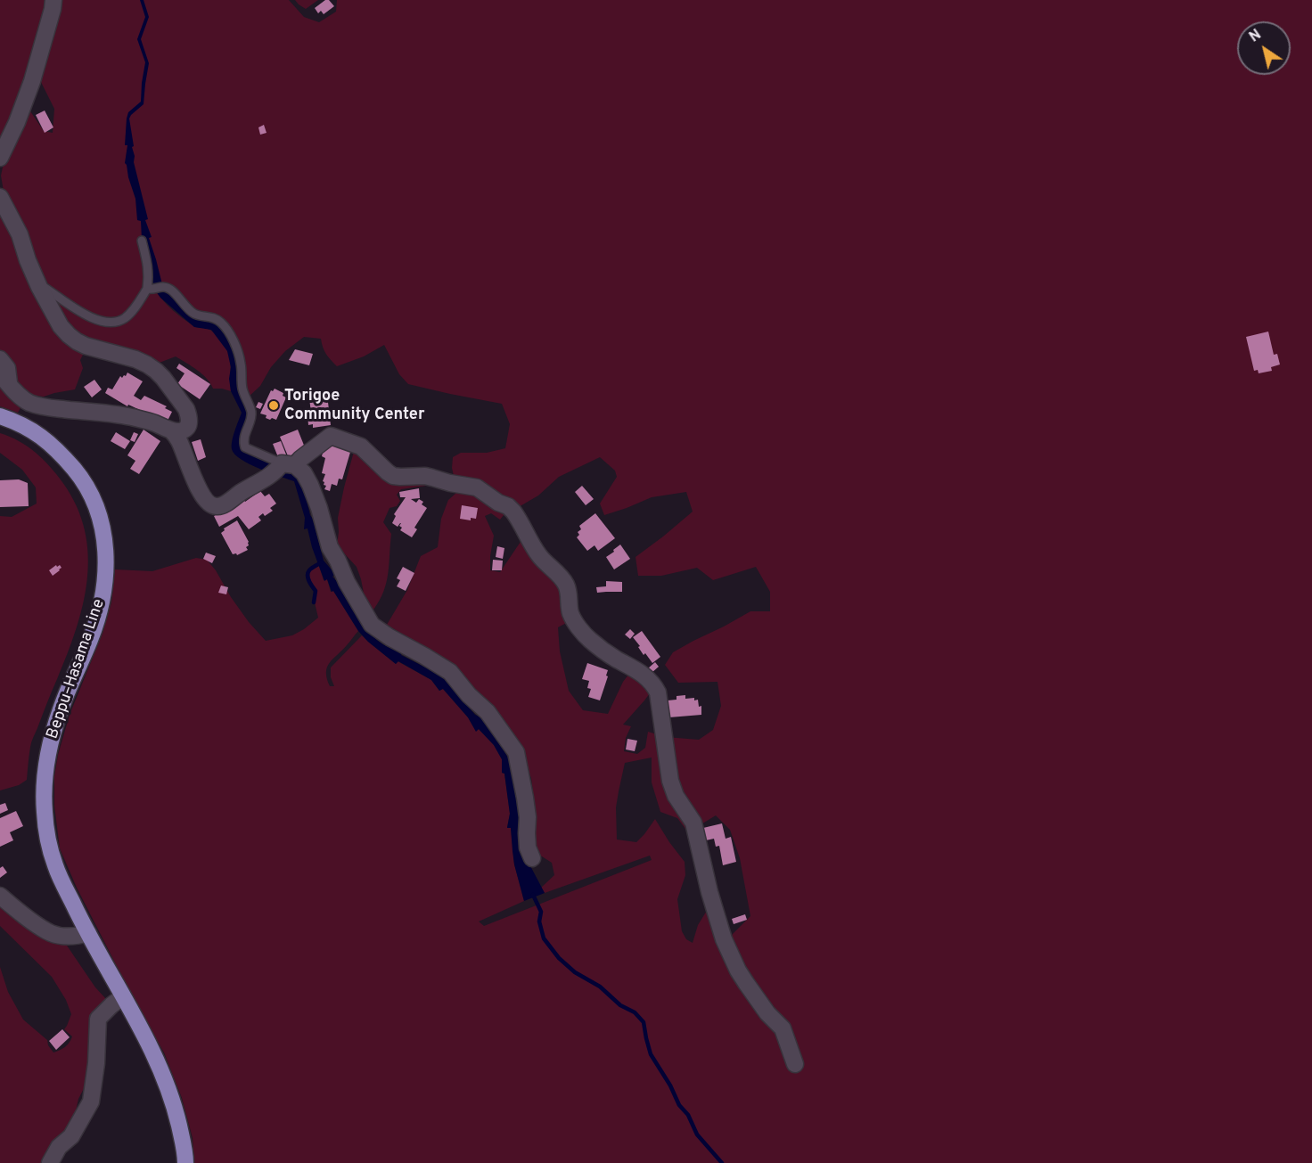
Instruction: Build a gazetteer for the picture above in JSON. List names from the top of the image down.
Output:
{
  "streets": {
    "main road": ["Beppu–Hasama Line"]
  },
  "places": ["Torigoe Community Center"],
  "north": "top left"
}
